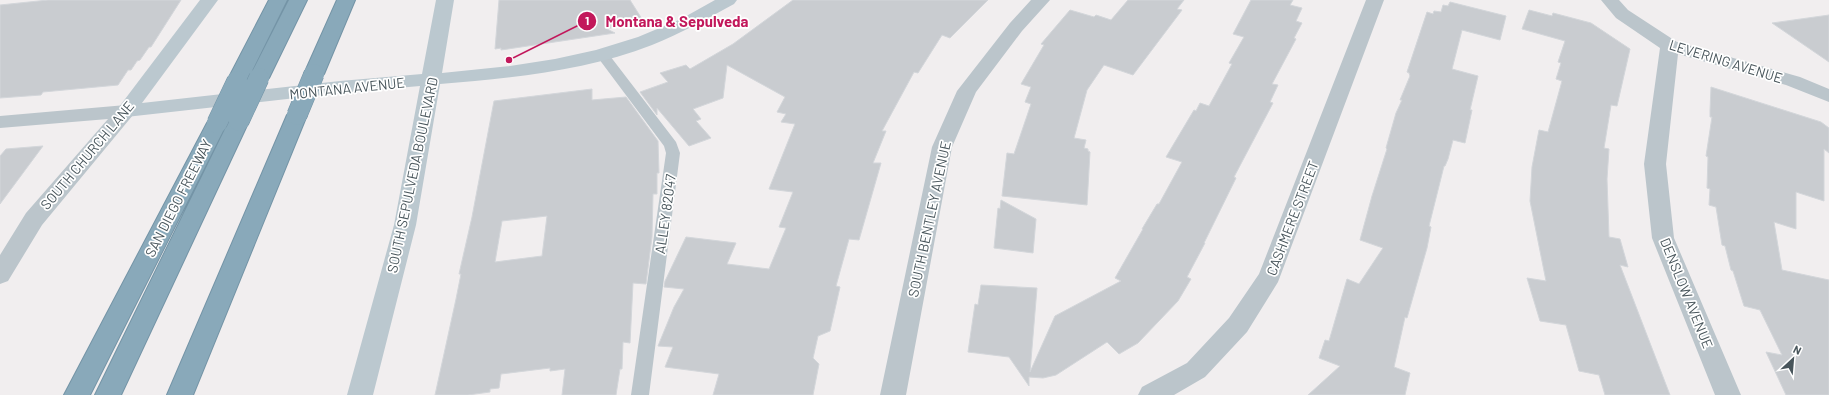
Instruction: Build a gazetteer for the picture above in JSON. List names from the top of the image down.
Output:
{
  "streets": {
    "highway": ["SAN DIEGO FREEWAY"],
    "street": [
      "LEVERING AVENUE",
      "MONTANA AVENUE",
      "SOUTH CHURCH LANE",
      "SOUTH SEPULVEDA BOULEVARD",
      "CASHMERE STREET",
      "SOUTH BENTLEY AVENUE",
      "DENSLOW AVENUE"
    ],
    "lane": ["ALLEY 82047"]
  },
  "crossings": [
    ["LEVERING AVENUE", "DENSLOW AVENUE"],
    ["MONTANA AVENUE", "SOUTH CHURCH LANE"],
    ["MONTANA AVENUE", "SOUTH SEPULVEDA BOULEVARD"],
    ["MONTANA AVENUE", "ALLEY 82047"]
  ],
  "places": ["Montana & Sepulveda"],
  "north": "top right"
}
